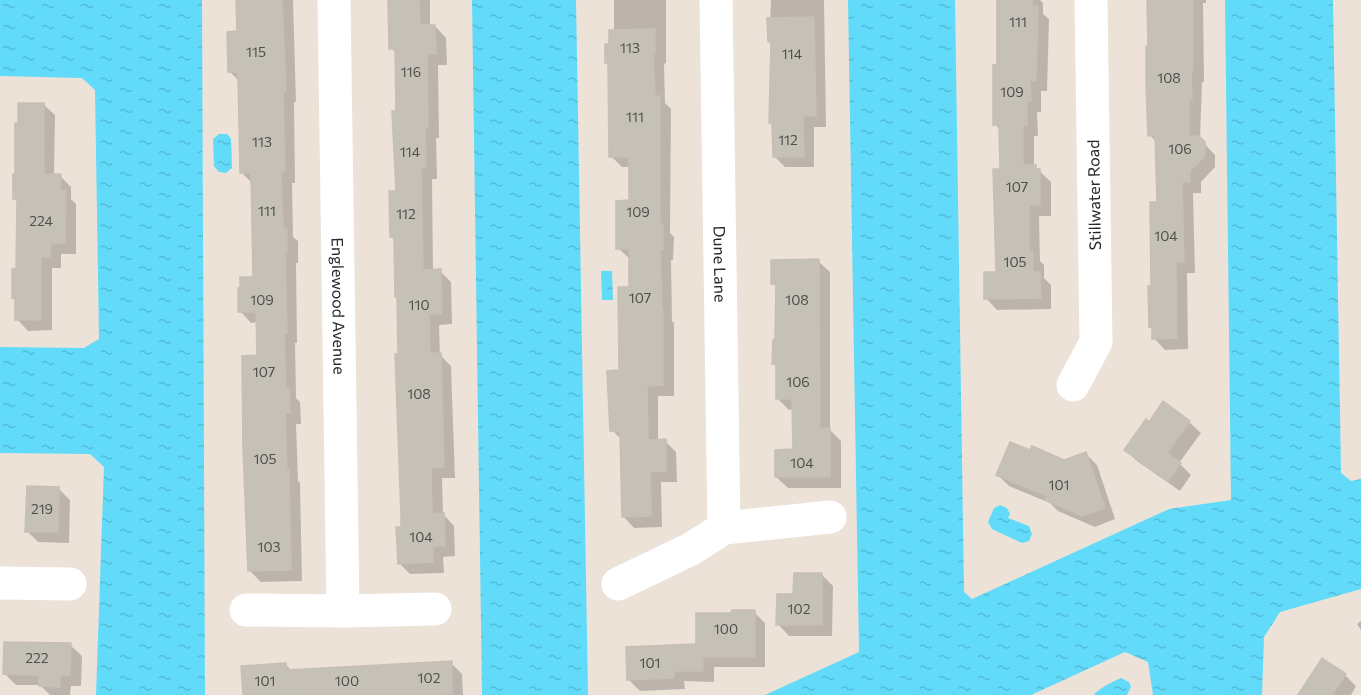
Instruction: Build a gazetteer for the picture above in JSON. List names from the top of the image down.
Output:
{
  "streets": {
    "street": ["Stillwater Road", "Dune Lane", "Englewood Avenue"]
  },
  "house_numbers": [
    "111",
    "113",
    "115",
    "114",
    "116",
    "108",
    "109",
    "111",
    "112",
    "113",
    "106",
    "114",
    "107",
    "111",
    "109",
    "112",
    "224",
    "104",
    "105",
    "107",
    "109",
    "108",
    "110",
    "107",
    "106",
    "108",
    "105",
    "104",
    "101",
    "219",
    "104",
    "103",
    "102",
    "100",
    "222",
    "101",
    "102",
    "101",
    "100"
  ]
}
